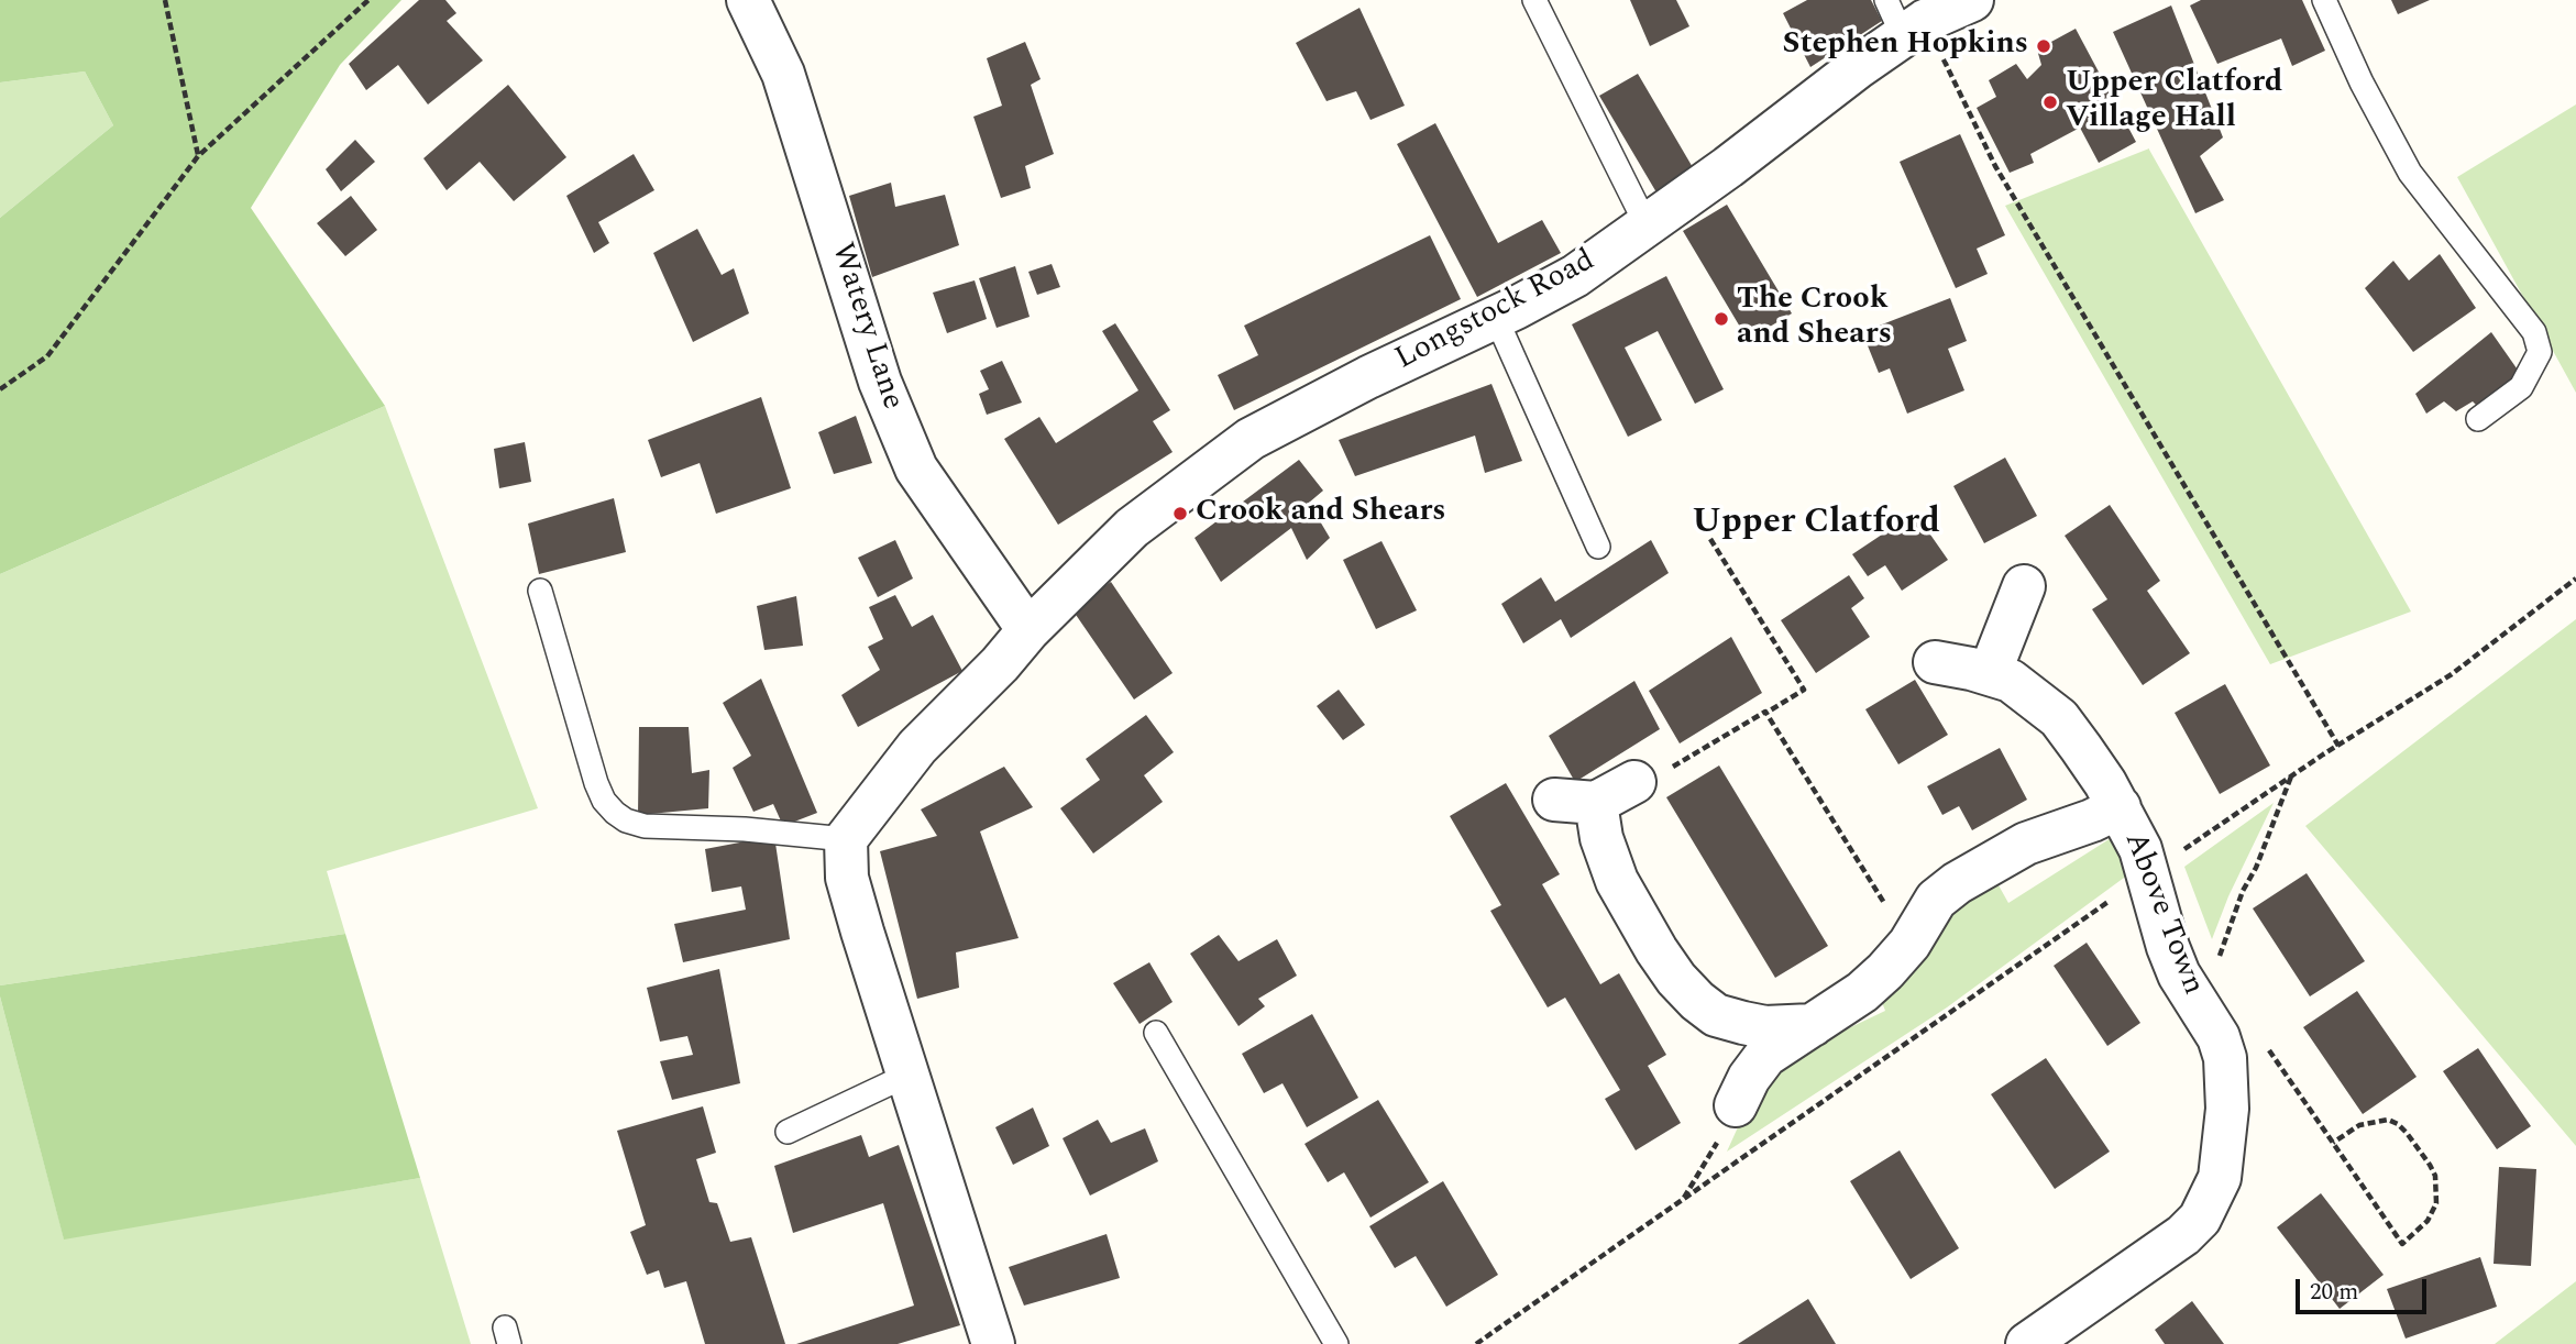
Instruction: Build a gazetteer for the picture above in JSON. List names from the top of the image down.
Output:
{
  "streets": {
    "street": ["Longstock Road", "Watery Lane", "Above Town"]
  },
  "crossings": [
    ["Longstock Road", "Watery Lane"]
  ],
  "districts": ["Upper Clatford"],
  "places": [
    "Stephen Hopkins",
    "Upper Clatford Village Hall",
    "The Crook and Shears",
    "Crook and Shears"
  ],
  "scale_bar": "20 m"
}
